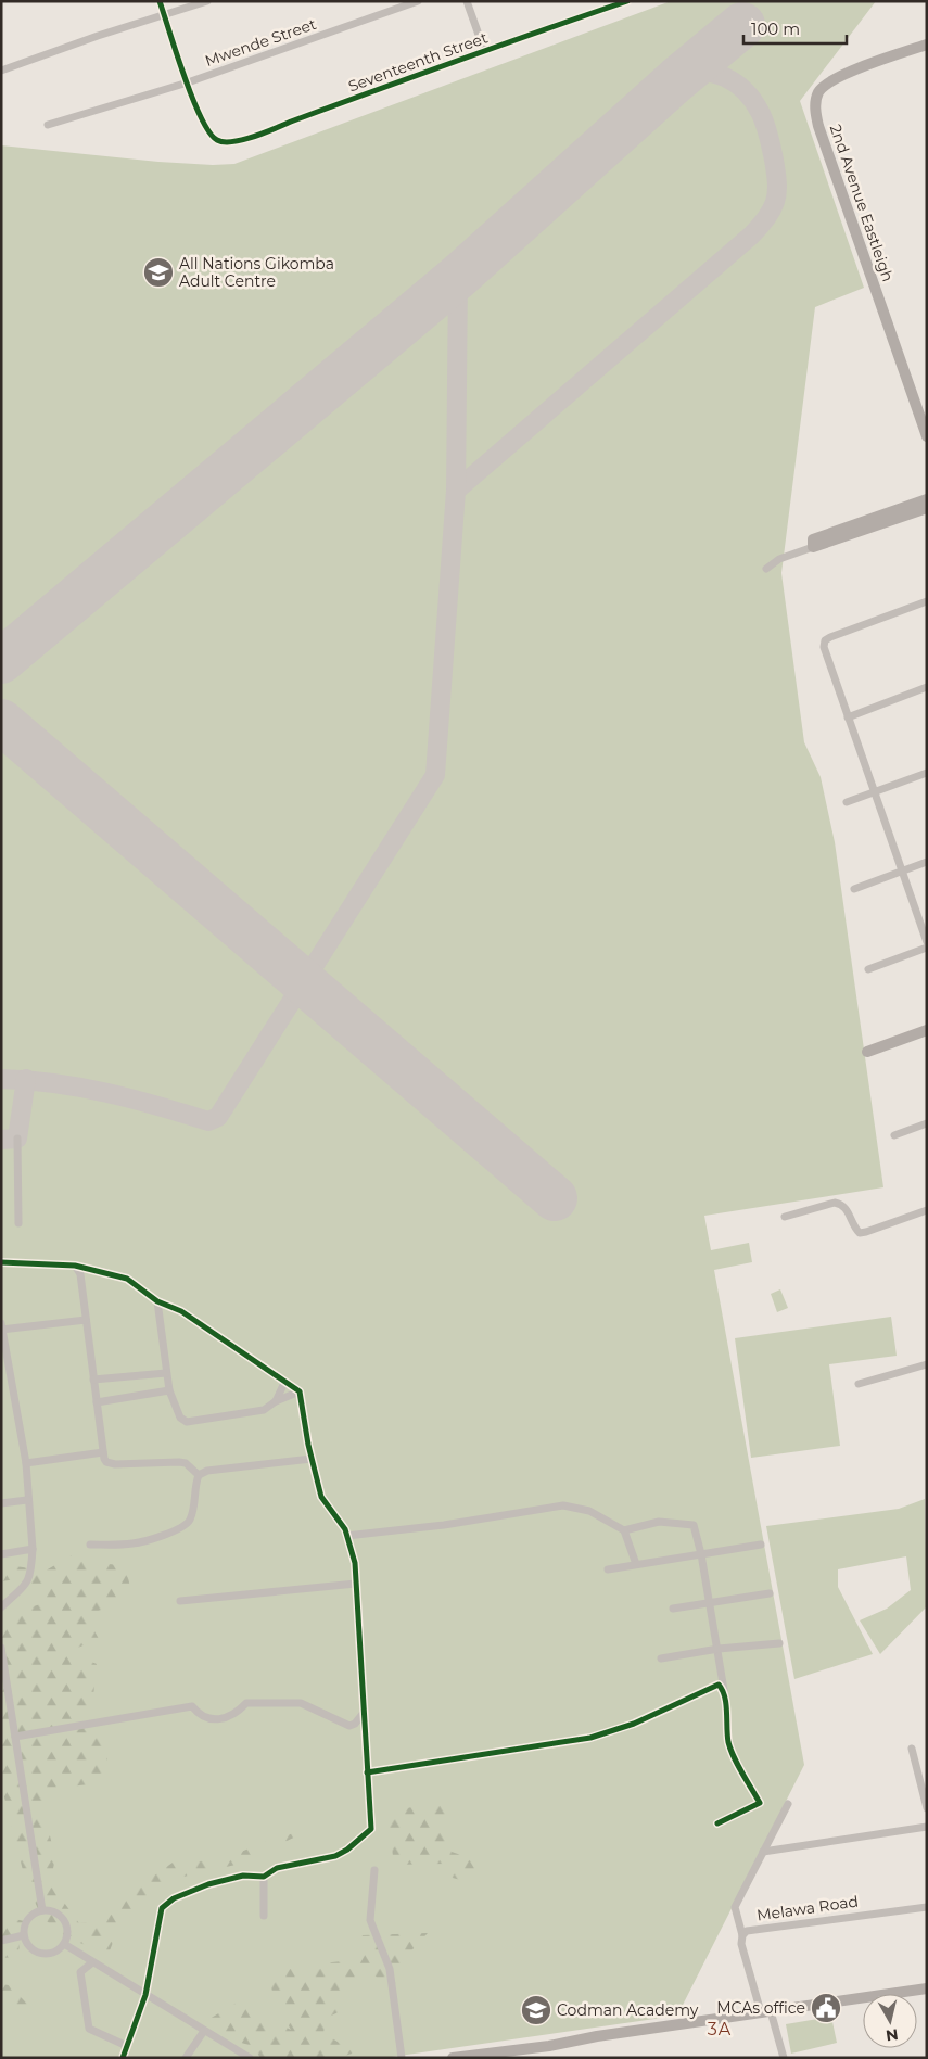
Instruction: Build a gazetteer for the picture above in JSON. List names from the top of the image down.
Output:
{
  "streets": {
    "main road": ["2nd Avenue Eastleigh"],
    "street": ["Mwende Street", "Seventeenth Street", "Melawa Road"]
  },
  "crossings": [
    ["Mwende Street", "Seventeenth Street"]
  ],
  "districts": ["3A"],
  "places": {
    "school or university": ["All Nations Gikomba Adult Centre", "Codman Academy"],
    "public building": ["MCAs office"]
  },
  "scale_bar": "100 m",
  "north": "bottom"
}
